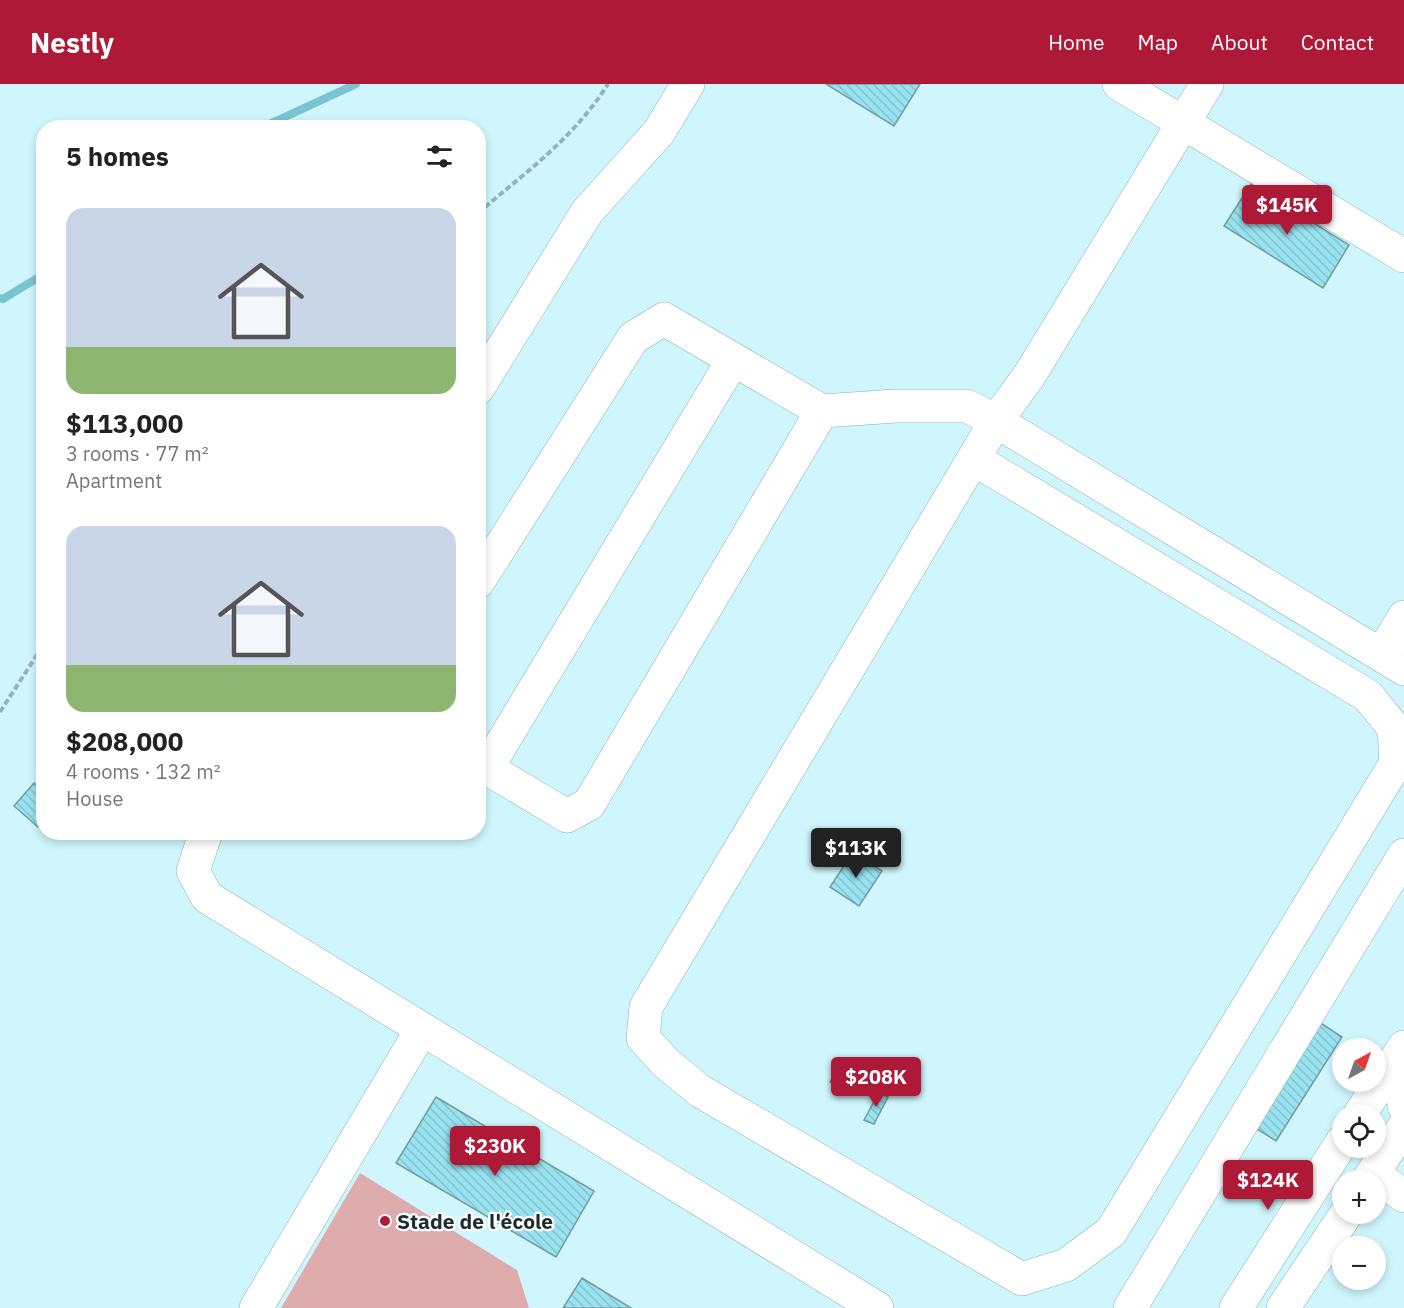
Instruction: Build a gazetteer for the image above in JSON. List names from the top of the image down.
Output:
{
  "places": ["Stade de l'école"],
  "north": "top right",
  "page": {
    "header": "Nestly",
    "nav": [
      "Home",
      "Map",
      "About",
      "Contact"
    ],
    "heading": "5 homes",
    "price": [
      "$145K",
      "$113K",
      "$208K",
      "$230K",
      "$124K"
    ],
    "list": [
      {
        "name": "$113,000",
        "note": "3 rooms · 77 m² · Apartment"
      },
      {
        "name": "$208,000",
        "note": "4 rooms · 132 m² · House"
      }
    ],
    "map_buttons": ["+", "−"]
  }
}
